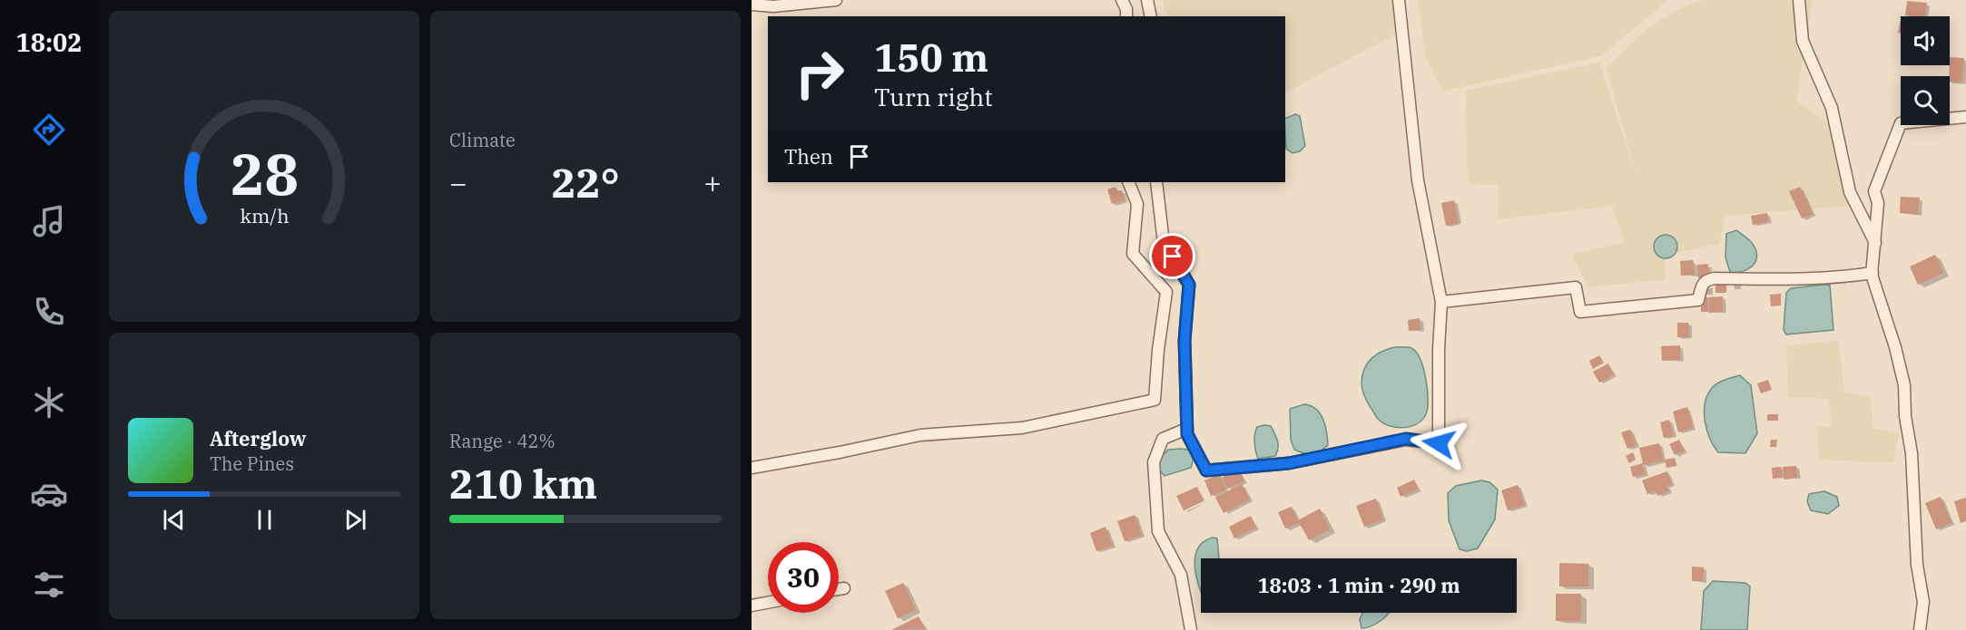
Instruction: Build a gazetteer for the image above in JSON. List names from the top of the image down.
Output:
{
  "page": {
    "tabs": "18:02",
    "tile": [
      "Climate",
      ["Range · 42%", "210 km"]
    ],
    "turn": ["150 m", "Turn right"],
    "then": "Then",
    "heat": ["−", "22°", "+"],
    "song": ["Afterglow", "The Pines"],
    "limit": "30",
    "trip": "18:03 · 1 min · 290 m",
    "gauge": ["28", "km/h"]
  }
}
